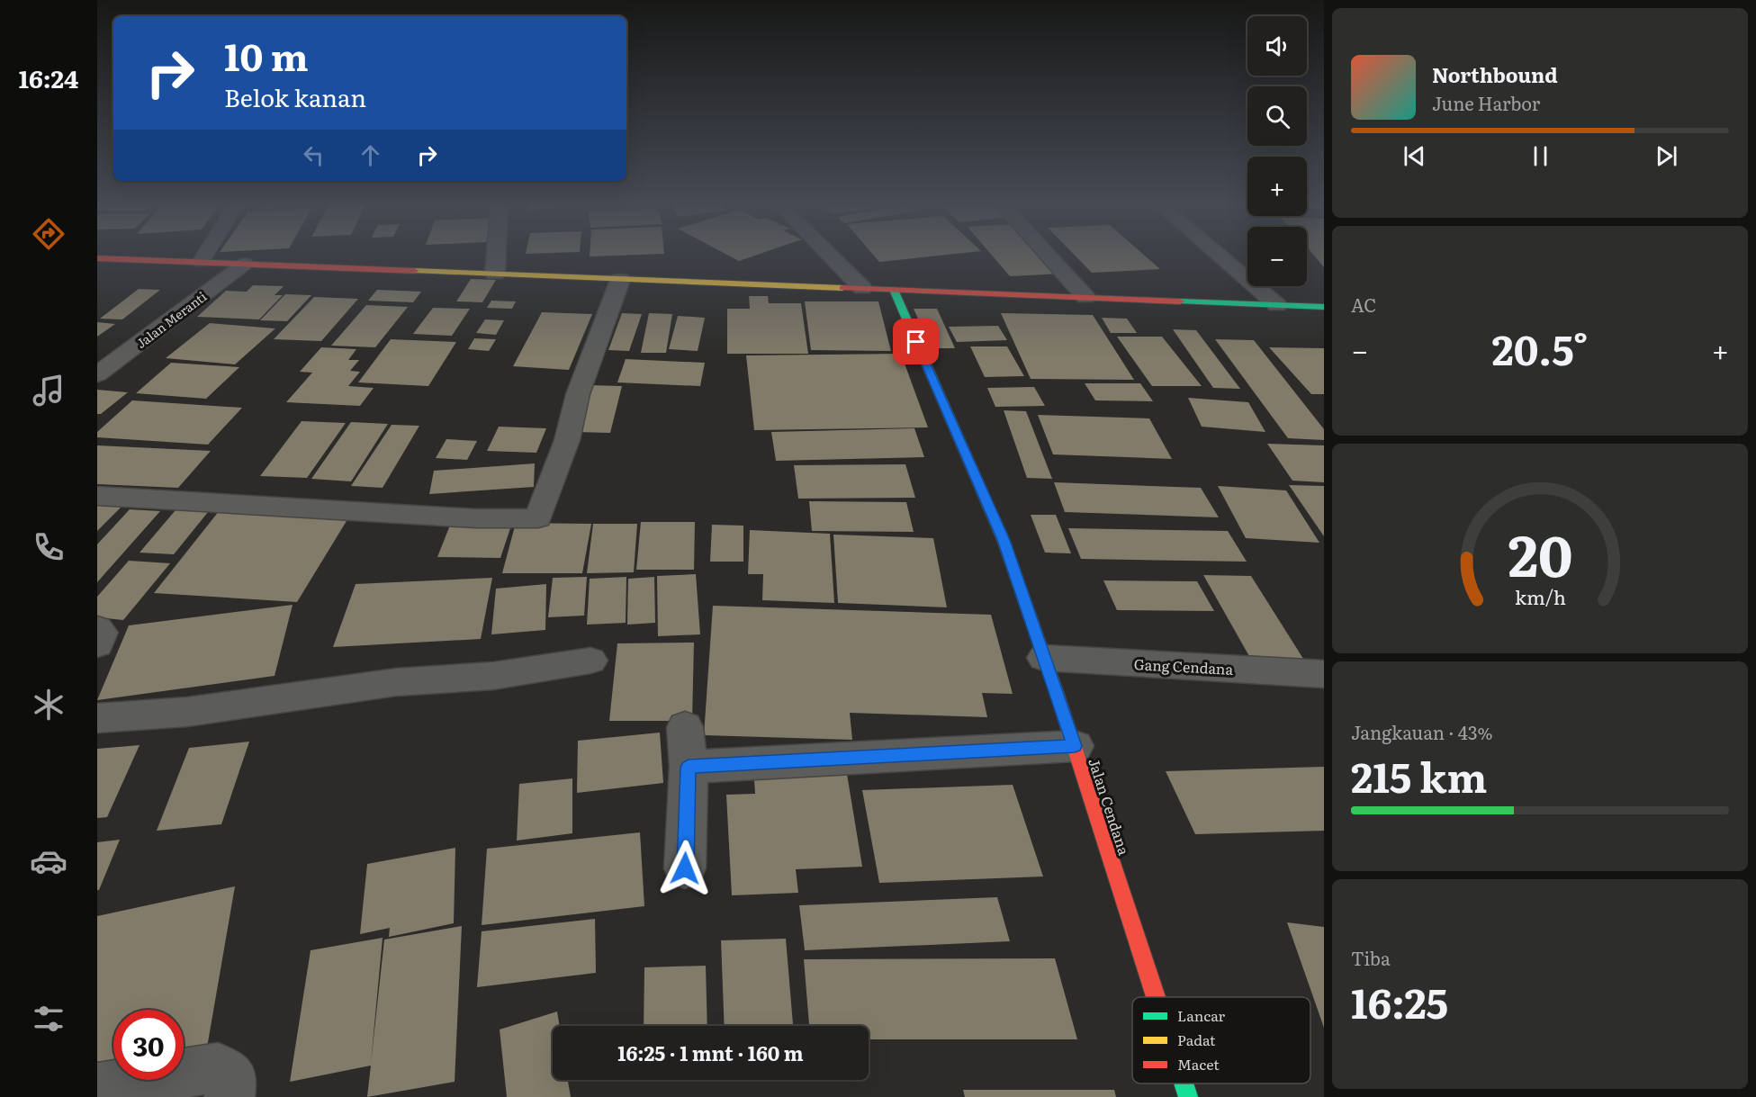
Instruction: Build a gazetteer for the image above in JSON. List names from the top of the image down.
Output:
{
  "streets": {
    "main road": ["Jalan Cendana"],
    "street": ["Jalan Meranti", "Gang Cendana"]
  },
  "crossings": [
    ["Gang Cendana", "Jalan Cendana"]
  ],
  "legend": ["Lancar", "Padat", "Macet"],
  "page": {
    "tabs": "16:24",
    "map_buttons": ["+", "−"],
    "turn": ["10 m", "Belok kanan"],
    "song": ["Northbound", "June Harbor"],
    "tile": [
      "AC",
      ["Jangkauan · 43%", "215 km"],
      ["Tiba", "16:25"]
    ],
    "heat": ["−", "20.5°", "+"],
    "limit": "30",
    "trip": "16:25 · 1 mnt · 160 m",
    "gauge": ["20", "km/h"]
  }
}
